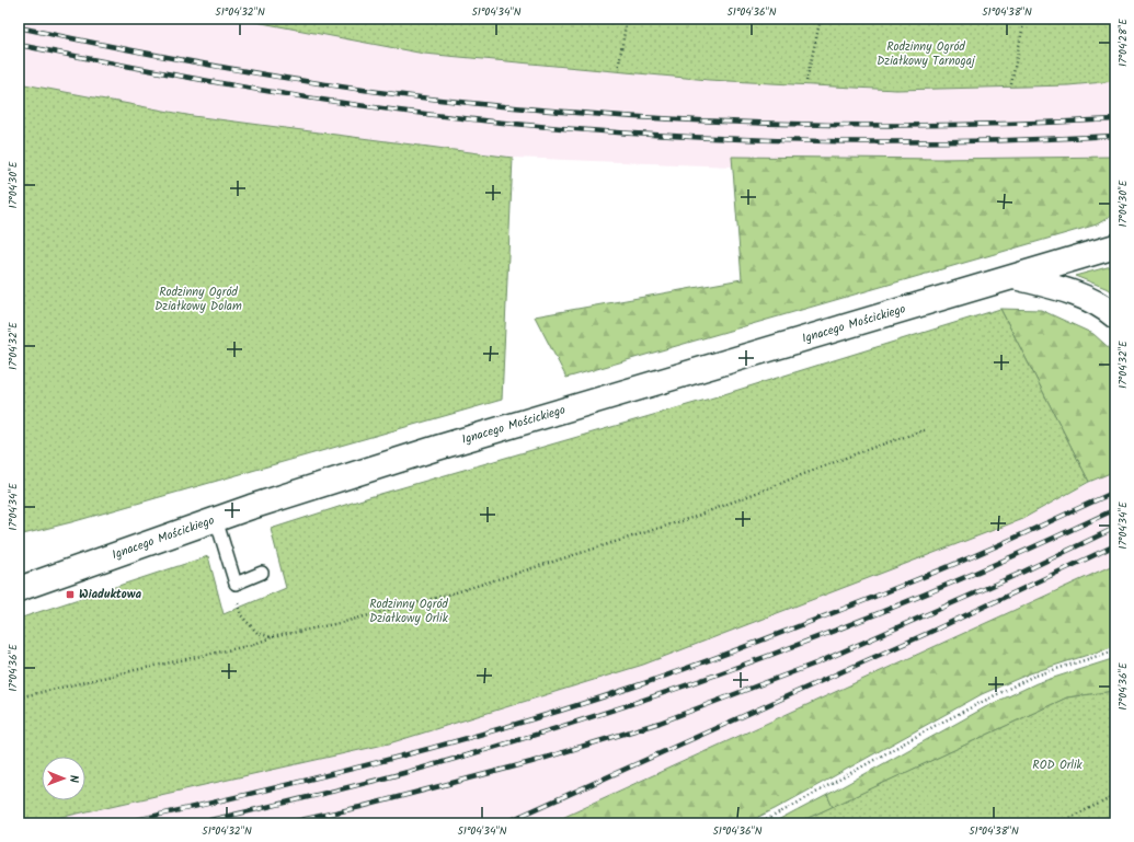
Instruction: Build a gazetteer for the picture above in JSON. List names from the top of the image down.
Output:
{
  "streets": {
    "street": ["Ignacego Mościckiego"]
  },
  "parks": [
    "Rodzinny Ogród Działkowy Tarnogaj",
    "Rodzinny Ogród Działkowy Dolam",
    "Rodzinny Ogród Działkowy Orlik",
    "ROD Orlik"
  ],
  "places": {
    "transit": ["Wiaduktowa"]
  },
  "north": "right",
  "coordinates": [
    "51°04'32\"N",
    "51°04'34\"N",
    "51°04'36\"N",
    "51°04'38\"N",
    "17°04'28\"E",
    "17°04'30\"E",
    "17°04'32\"E",
    "17°04'34\"E",
    "17°04'36\"E"
  ]
}
